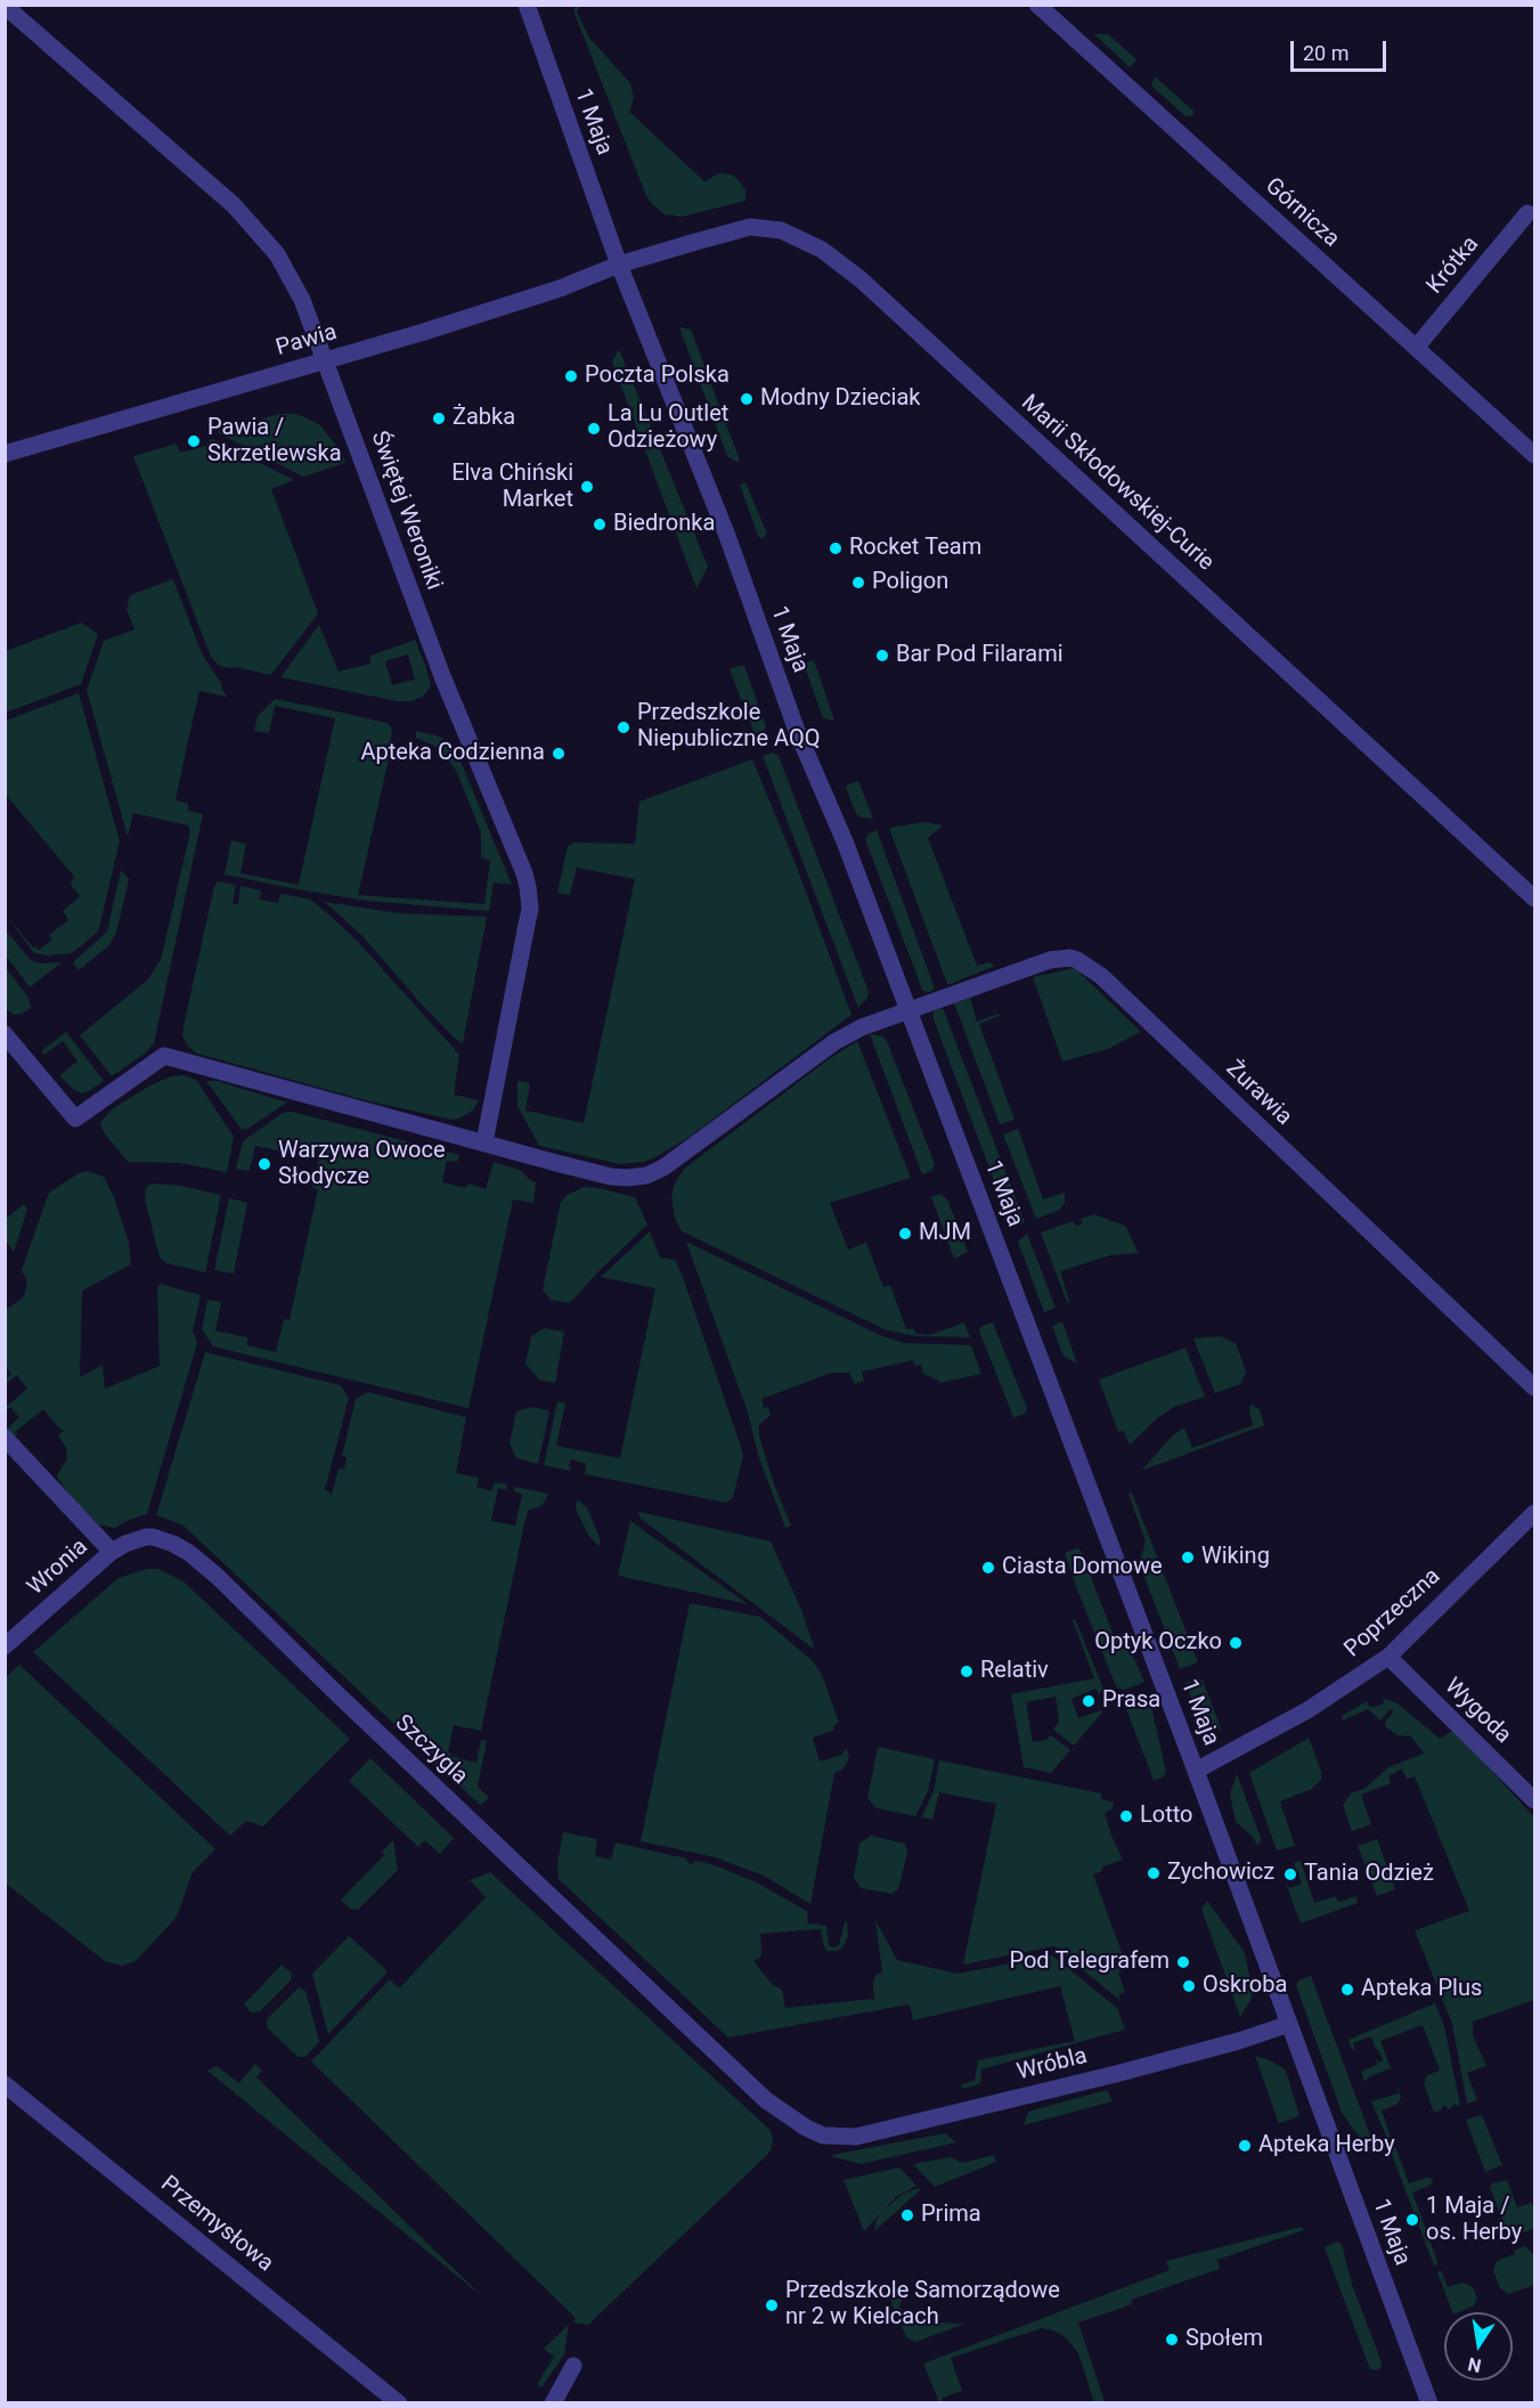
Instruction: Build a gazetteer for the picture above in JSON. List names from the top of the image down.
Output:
{
  "streets": {
    "street": [
      "1 Maja",
      "Górnicza",
      "Krótka",
      "Pawia",
      "Marii Skłodowskiej-Curie",
      "Świętej Weroniki",
      "Żurawia",
      "Wronia",
      "Poprzeczna",
      "Wygoda",
      "Szczygla",
      "Wróbla",
      "Przemysłowa"
    ]
  },
  "crossings": [
    ["1 Maja", "Pawia"],
    ["1 Maja", "Marii Skłodowskiej-Curie"],
    ["1 Maja", "Żurawia"],
    ["1 Maja", "Poprzeczna"],
    ["1 Maja", "Wróbla"],
    ["Górnicza", "Krótka"],
    ["Pawia", "Marii Skłodowskiej-Curie"],
    ["Pawia", "Świętej Weroniki"],
    ["Świętej Weroniki", "Żurawia"],
    ["Wronia", "Szczygla"],
    ["Poprzeczna", "Wygoda"],
    ["Szczygla", "Wróbla"]
  ],
  "places": [
    "Poczta Polska",
    "Modny Dzieciak",
    "Żabka",
    "La Lu Outlet Odzieżowy",
    "Pawia / Skrzetlewska",
    "Elva Chiński Market",
    "Biedronka",
    "Rocket Team",
    "Poligon",
    "Bar Pod Filarami",
    "Przedszkole Niepubliczne AQQ",
    "Apteka Codzienna",
    "Warzywa Owoce Słodycze",
    "MJM",
    "Wiking",
    "Ciasta Domowe",
    "Optyk Oczko",
    "Relativ",
    "Prasa",
    "Lotto",
    "Zychowicz",
    "Tania Odzież",
    "Pod Telegrafem",
    "Oskroba",
    "Apteka Plus",
    "Apteka Herby",
    "Prima",
    "1 Maja / os. Herby",
    "Przedszkole Samorządowe nr 2 w Kielcach",
    "Społem"
  ],
  "scale_bar": "20 m",
  "north": "bottom"
}
